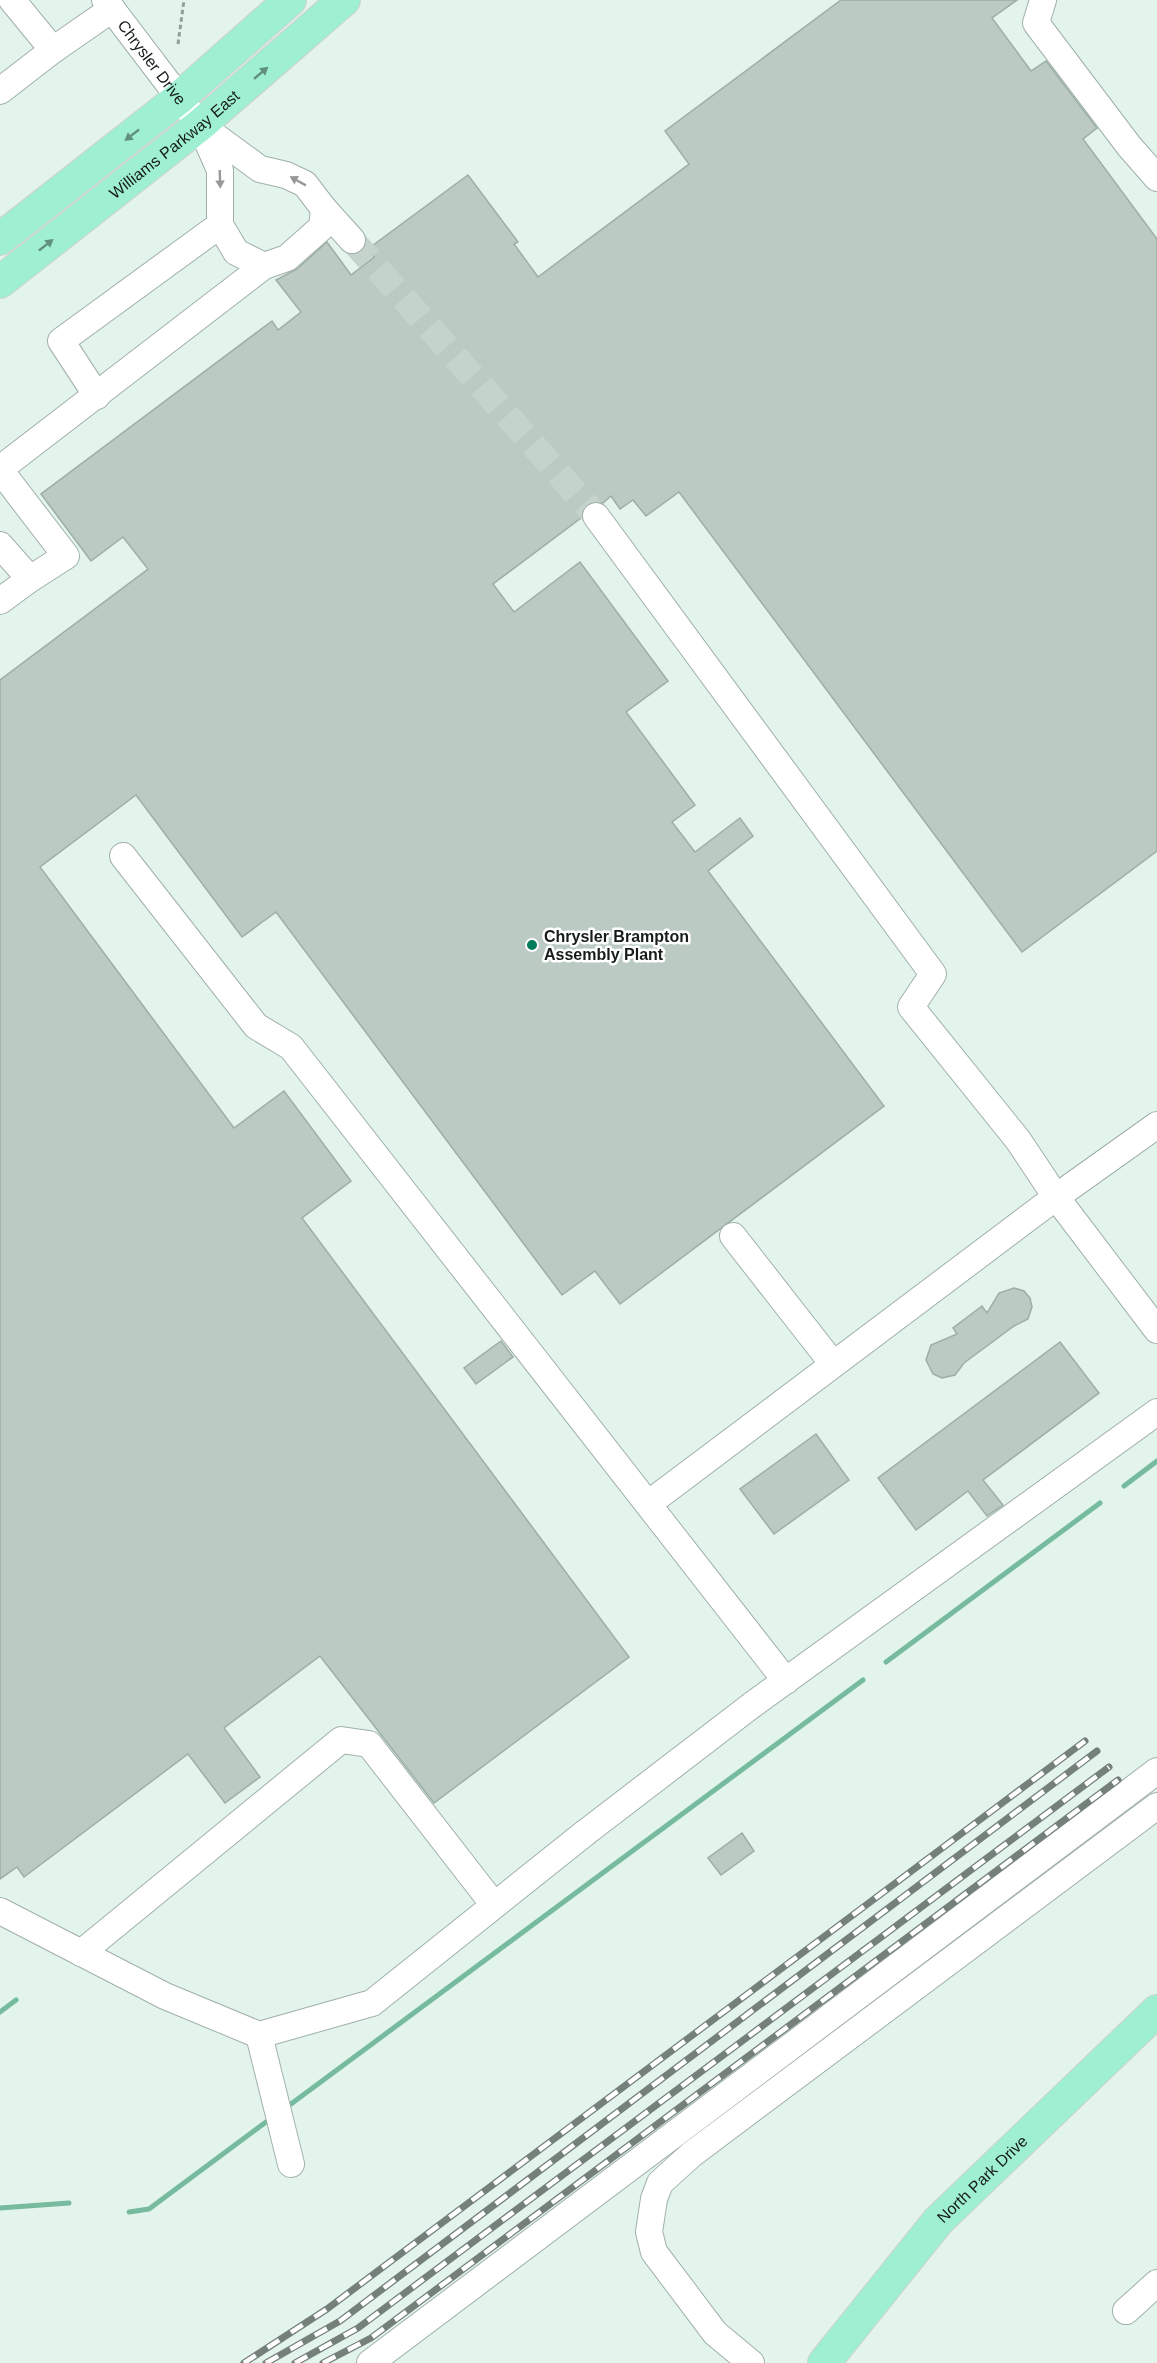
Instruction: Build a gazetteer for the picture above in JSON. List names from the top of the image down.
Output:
{
  "streets": {
    "main road": ["Williams Parkway East", "North Park Drive"],
    "street": ["Chrysler Drive"]
  },
  "crossings": [
    ["Chrysler Drive", "Williams Parkway East"]
  ],
  "places": ["Chrysler Brampton Assembly Plant"]
}
